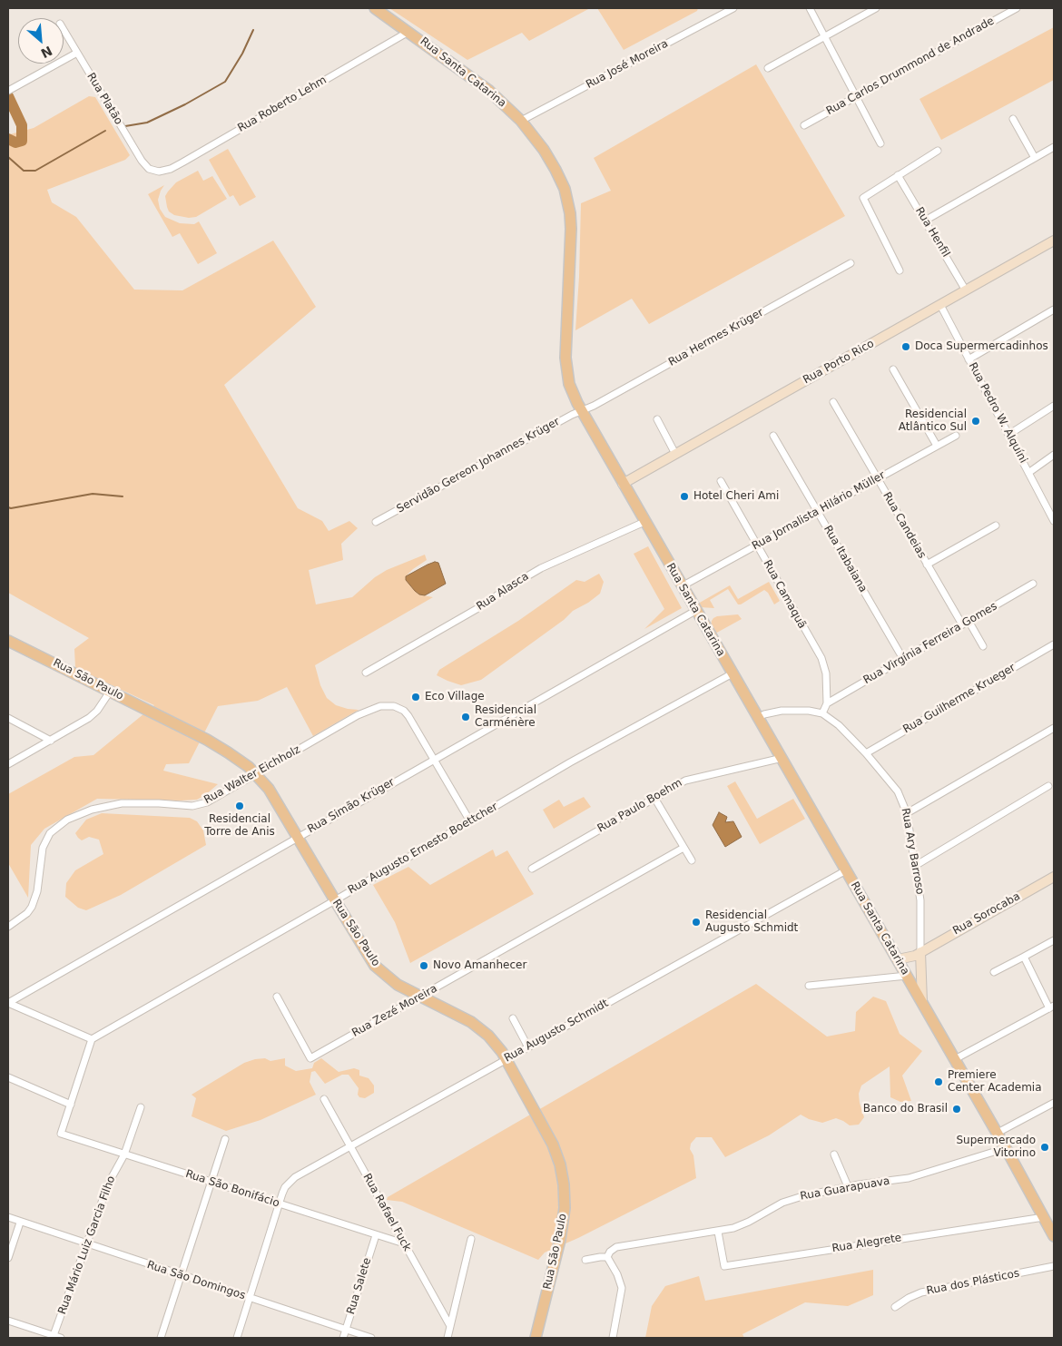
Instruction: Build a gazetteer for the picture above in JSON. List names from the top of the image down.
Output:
{
  "streets": {
    "main road": [
      "Rua Santa Catarina",
      "Rua Porto Rico",
      "Rua São Paulo",
      "Rua Sorocaba"
    ],
    "street": [
      "Rua José Moreira",
      "Rua Carlos Drummond de Andrade",
      "Rua Platão",
      "Rua Roberto Lehm",
      "Rua Henfil",
      "Rua Hermes Krüger",
      "Rua Pedro W. Alquíni",
      "Servidão Gereon Johannes Krüger",
      "Rua Jornalista Hilário Müller",
      "Rua Candeias",
      "Rua Itabaiana",
      "Rua Alasca",
      "Rua Camaquã",
      "Rua Virgínia Ferreira Gomes",
      "Rua Guilherme Krueger",
      "Rua Walter Eichholz",
      "Rua Simão Krüger",
      "Rua Paulo Boehm",
      "Rua Augusto Ernesto Boettcher",
      "Rua Ary Barroso",
      "Rua Zezé Moreira",
      "Rua Augusto Schmidt",
      "Rua São Bonifácio",
      "Rua Guarapuava",
      "Rua Rafael Fuck",
      "Rua Alegrete",
      "Rua Mário Luiz Garcia Filho",
      "Rua São Domingos",
      "Rua dos Plásticos",
      "Rua Salete"
    ]
  },
  "crossings": [
    ["Rua José Moreira", "Rua Santa Catarina"],
    ["Rua Santa Catarina", "Rua Roberto Lehm"],
    ["Rua Santa Catarina", "Rua Hermes Krüger"],
    ["Rua Santa Catarina", "Rua Porto Rico"],
    ["Rua Santa Catarina", "Servidão Gereon Johannes Krüger"],
    ["Rua Santa Catarina", "Rua Jornalista Hilário Müller"],
    ["Rua Santa Catarina", "Rua Alasca"],
    ["Rua Santa Catarina", "Rua Simão Krüger"],
    ["Rua Santa Catarina", "Rua Paulo Boehm"],
    ["Rua Santa Catarina", "Rua Augusto Ernesto Boettcher"],
    ["Rua Santa Catarina", "Rua Sorocaba"],
    ["Rua Santa Catarina", "Rua Augusto Schmidt"],
    ["Rua Santa Catarina", "Rua Guarapuava"],
    ["Rua Santa Catarina", "Rua Alegrete"],
    ["Rua Platão", "Rua Roberto Lehm"],
    ["Rua Henfil", "Rua Porto Rico"],
    ["Rua Hermes Krüger", "Servidão Gereon Johannes Krüger"],
    ["Rua Porto Rico", "Rua Pedro W. Alquíni"],
    ["Rua Jornalista Hilário Müller", "Rua Candeias"],
    ["Rua Jornalista Hilário Müller", "Rua Itabaiana"],
    ["Rua Jornalista Hilário Müller", "Rua Camaquã"],
    ["Rua Candeias", "Rua Virgínia Ferreira Gomes"],
    ["Rua Itabaiana", "Rua Virgínia Ferreira Gomes"],
    ["Rua Camaquã", "Rua Virgínia Ferreira Gomes"],
    ["Rua Camaquã", "Rua Ary Barroso"],
    ["Rua São Paulo", "Rua Walter Eichholz"],
    ["Rua São Paulo", "Rua Simão Krüger"],
    ["Rua São Paulo", "Rua Augusto Ernesto Boettcher"],
    ["Rua São Paulo", "Rua Zezé Moreira"],
    ["Rua São Paulo", "Rua Augusto Schmidt"],
    ["Rua Guilherme Krueger", "Rua Ary Barroso"],
    ["Rua Walter Eichholz", "Rua Simão Krüger"],
    ["Rua Walter Eichholz", "Rua Augusto Ernesto Boettcher"],
    ["Rua Ary Barroso", "Rua Sorocaba"],
    ["Rua Augusto Schmidt", "Rua São Bonifácio"],
    ["Rua Augusto Schmidt", "Rua Rafael Fuck"],
    ["Rua Augusto Schmidt", "Rua São Domingos"],
    ["Rua São Bonifácio", "Rua Rafael Fuck"],
    ["Rua São Bonifácio", "Rua Mário Luiz Garcia Filho"],
    ["Rua São Bonifácio", "Rua Salete"],
    ["Rua Guarapuava", "Rua Alegrete"],
    ["Rua Mário Luiz Garcia Filho", "Rua São Domingos"],
    ["Rua São Domingos", "Rua Salete"]
  ],
  "places": [
    "Doca Supermercadinhos",
    "Residencial Atlântico Sul",
    "Hotel Cheri Ami",
    "Eco Village",
    "Residencial Carménère",
    "Residencial Torre de Anis",
    "Residencial Augusto Schmidt",
    "Novo Amanhecer",
    "Premiere Center Academia",
    "Banco do Brasil",
    "Supermercado Vitorino"
  ],
  "north": "bottom right"
}
